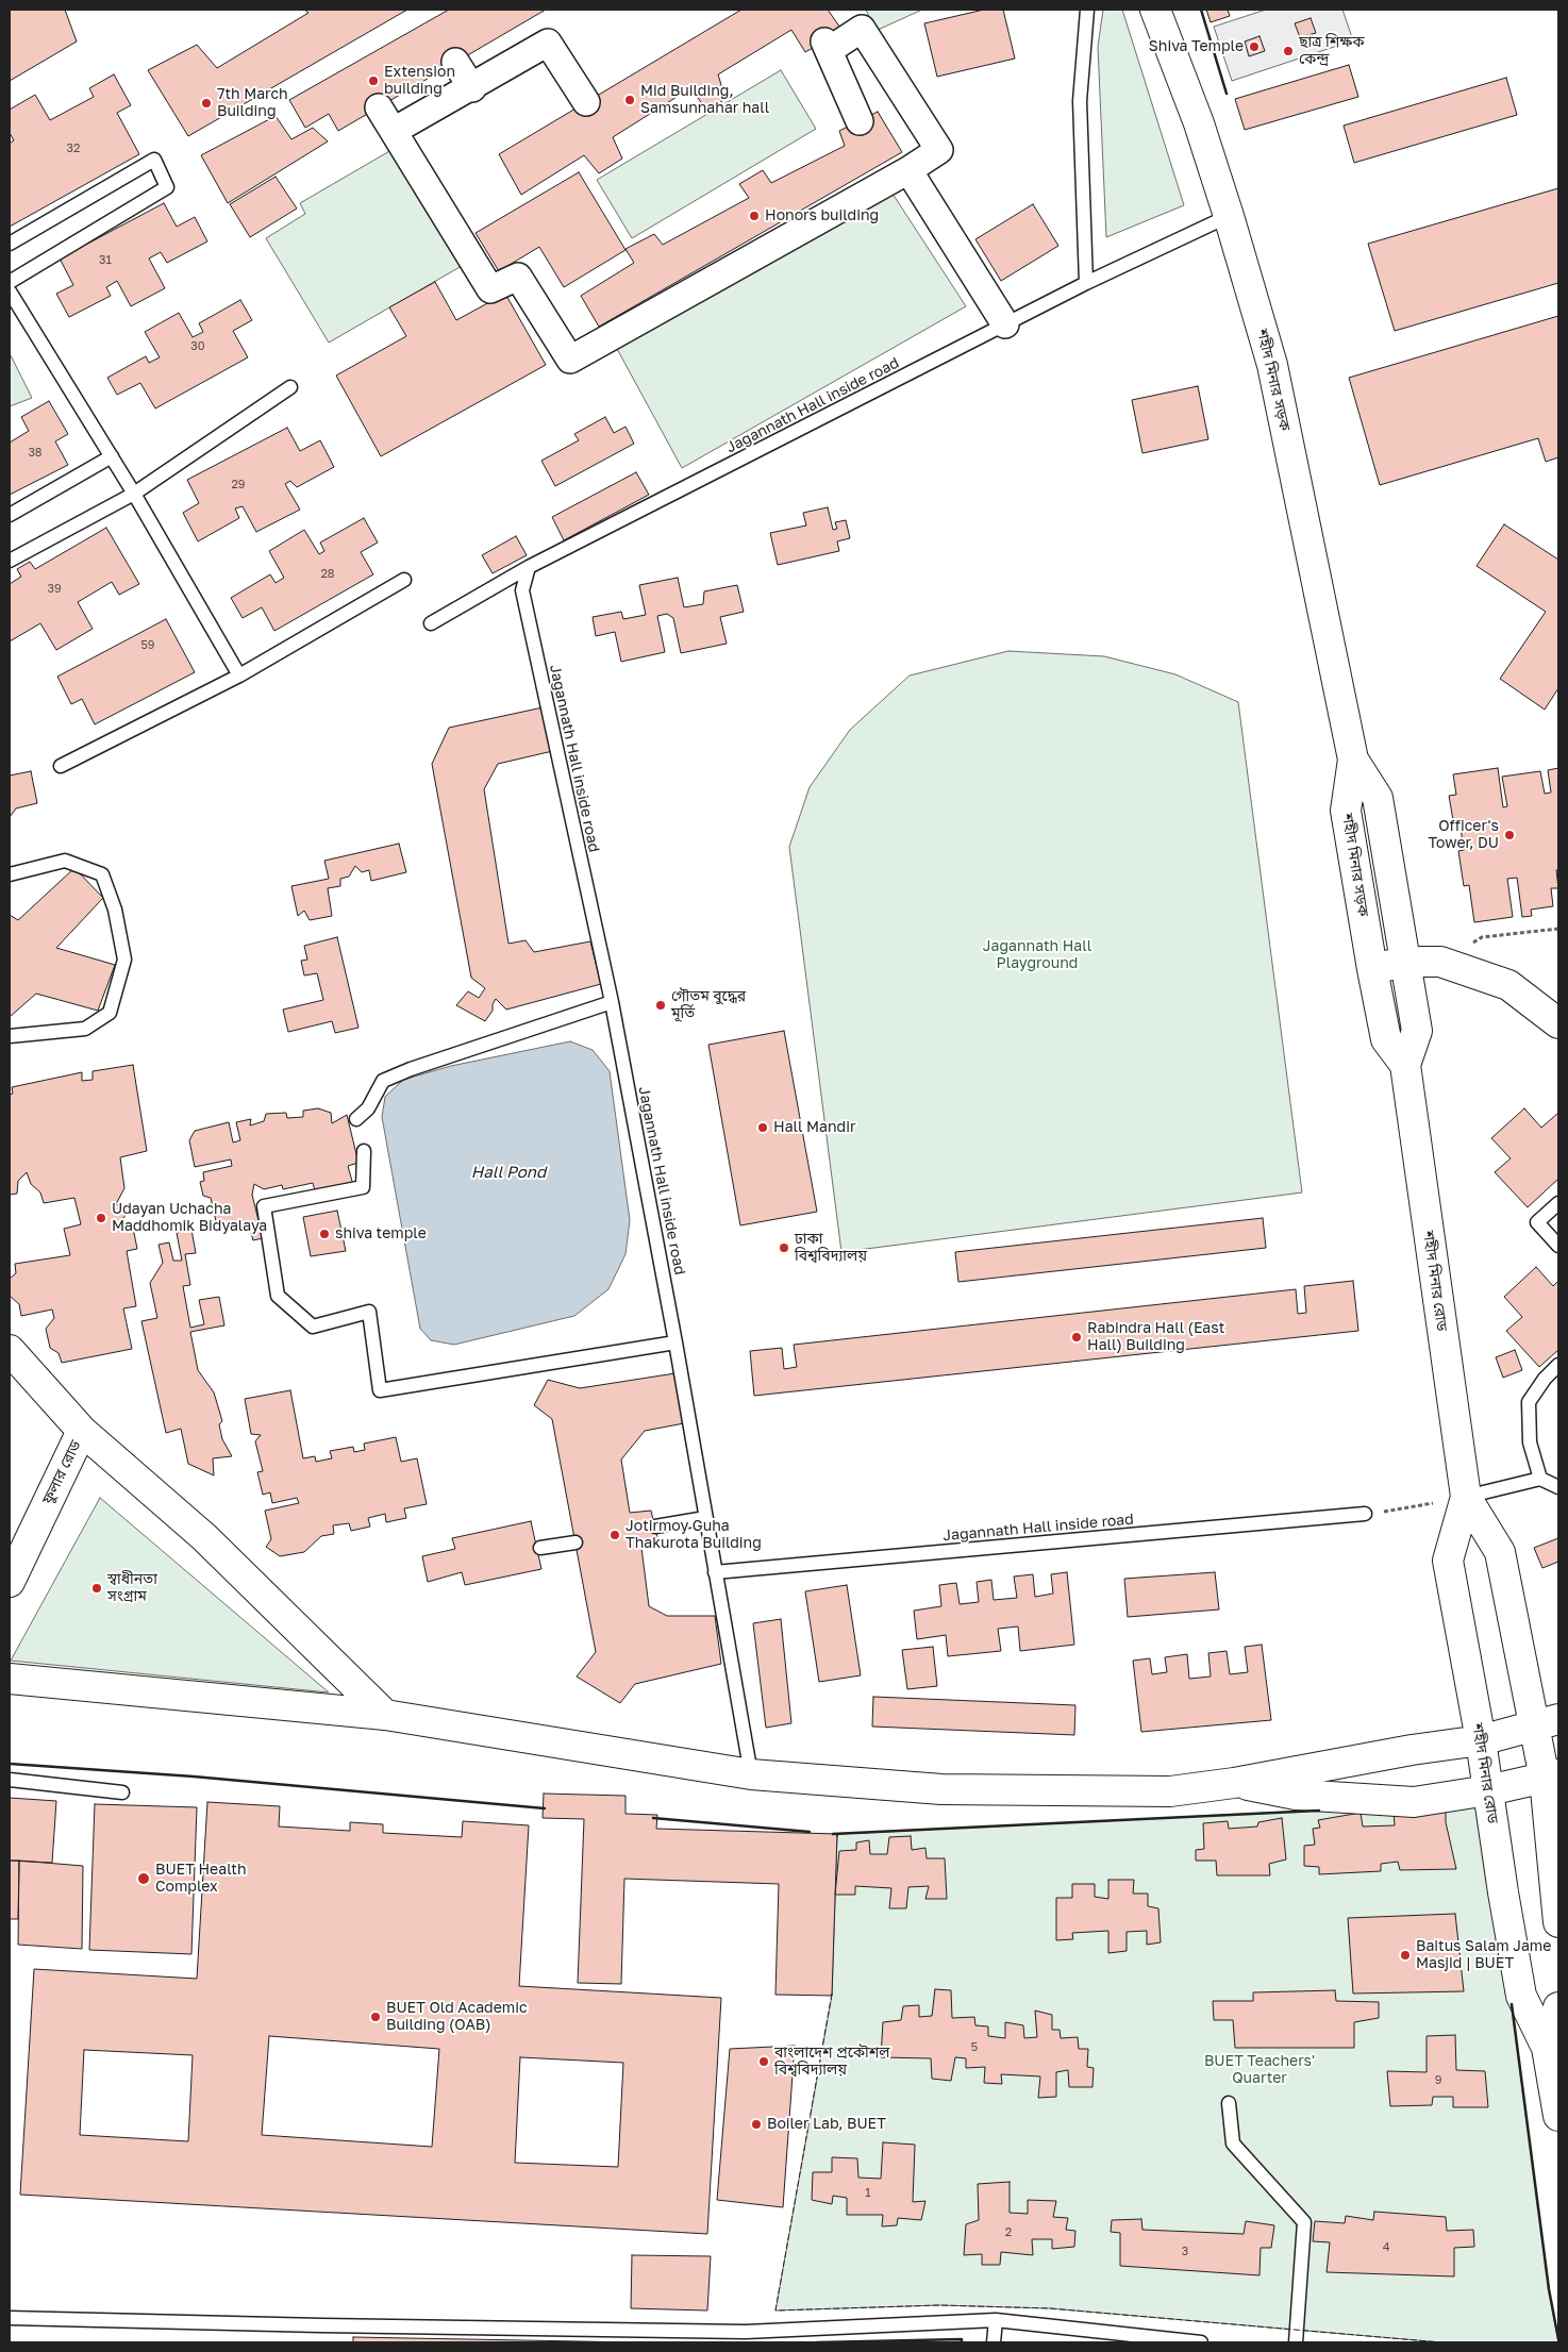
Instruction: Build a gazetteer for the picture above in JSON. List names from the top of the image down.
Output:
{
  "streets": {
    "main road": ["শহীদ মিনার সড়ক", "শহীদ মিনার রোড", "ফুলার রোড"],
    "lane": ["Jagannath Hall inside road"]
  },
  "crossings": [
    ["শহীদ মিনার সড়ক", "Jagannath Hall inside road"],
    ["শহীদ মিনার সড়ক", "শহীদ মিনার রোড"]
  ],
  "water": ["Hall Pond"],
  "parks": ["Jagannath Hall Playground", "BUET Teachers' Quarter"],
  "places": [
    "Shiva Temple",
    "ছাত্র শিক্ষক কেন্দ্র",
    "Extension building",
    "Mid Building, Samsunnahar hall",
    "7th March Building",
    "Honors building",
    "Officer's Tower, DU",
    "গৌতম বুদ্ধের মূর্তি",
    "Hall Mandir",
    "Udayan Uchacha Maddhomik Bidyalaya",
    "shiva temple",
    "ঢাকা বিশ্ববিদ্যালয়",
    "Rabindra Hall (East Hall) Building",
    "Jotirmoy Guha Thakurota Building",
    "স্বাধীনতা সংগ্রাম",
    "BUET Health Complex",
    "Baitus Salam Jame Masjid | BUET",
    "BUET Old Academic Building (OAB)",
    "বাংলাদেশ প্রকৌশল বিশ্ববিদ্যালয়",
    "Boiler Lab, BUET"
  ],
  "house_numbers": [
    "32",
    "31",
    "30",
    "38",
    "29",
    "28",
    "39",
    "59",
    "5",
    "9",
    "1",
    "2",
    "4",
    "3"
  ]
}
